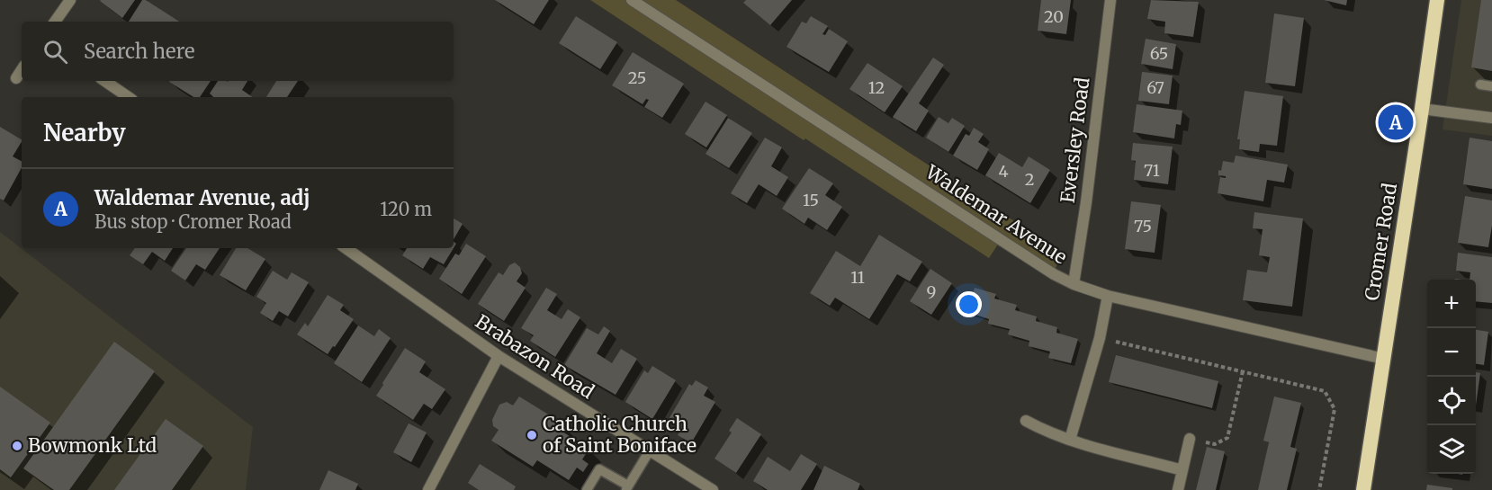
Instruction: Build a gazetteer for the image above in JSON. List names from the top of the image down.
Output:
{
  "streets": {
    "highway": ["Cromer Road"],
    "street": ["Eversley Road", "Waldemar Avenue", "Brabazon Road"]
  },
  "crossings": [
    ["Eversley Road", "Waldemar Avenue"],
    ["Waldemar Avenue", "Cromer Road"]
  ],
  "places": ["Catholic Church of Saint Boniface", "Bowmonk Ltd"],
  "house_numbers": [
    "20",
    "65",
    "25",
    "12",
    "67",
    "71",
    "4",
    "2",
    "15",
    "75",
    "11",
    "9"
  ],
  "page": {
    "search": "Search here",
    "heading": "Nearby",
    "pins": "A",
    "list": [
      {
        "mark": "A",
        "name": "Waldemar Avenue, adj",
        "note": "Bus stop · Cromer Road",
        "value": "120 m"
      }
    ],
    "map_buttons": ["+", "−"]
  }
}
